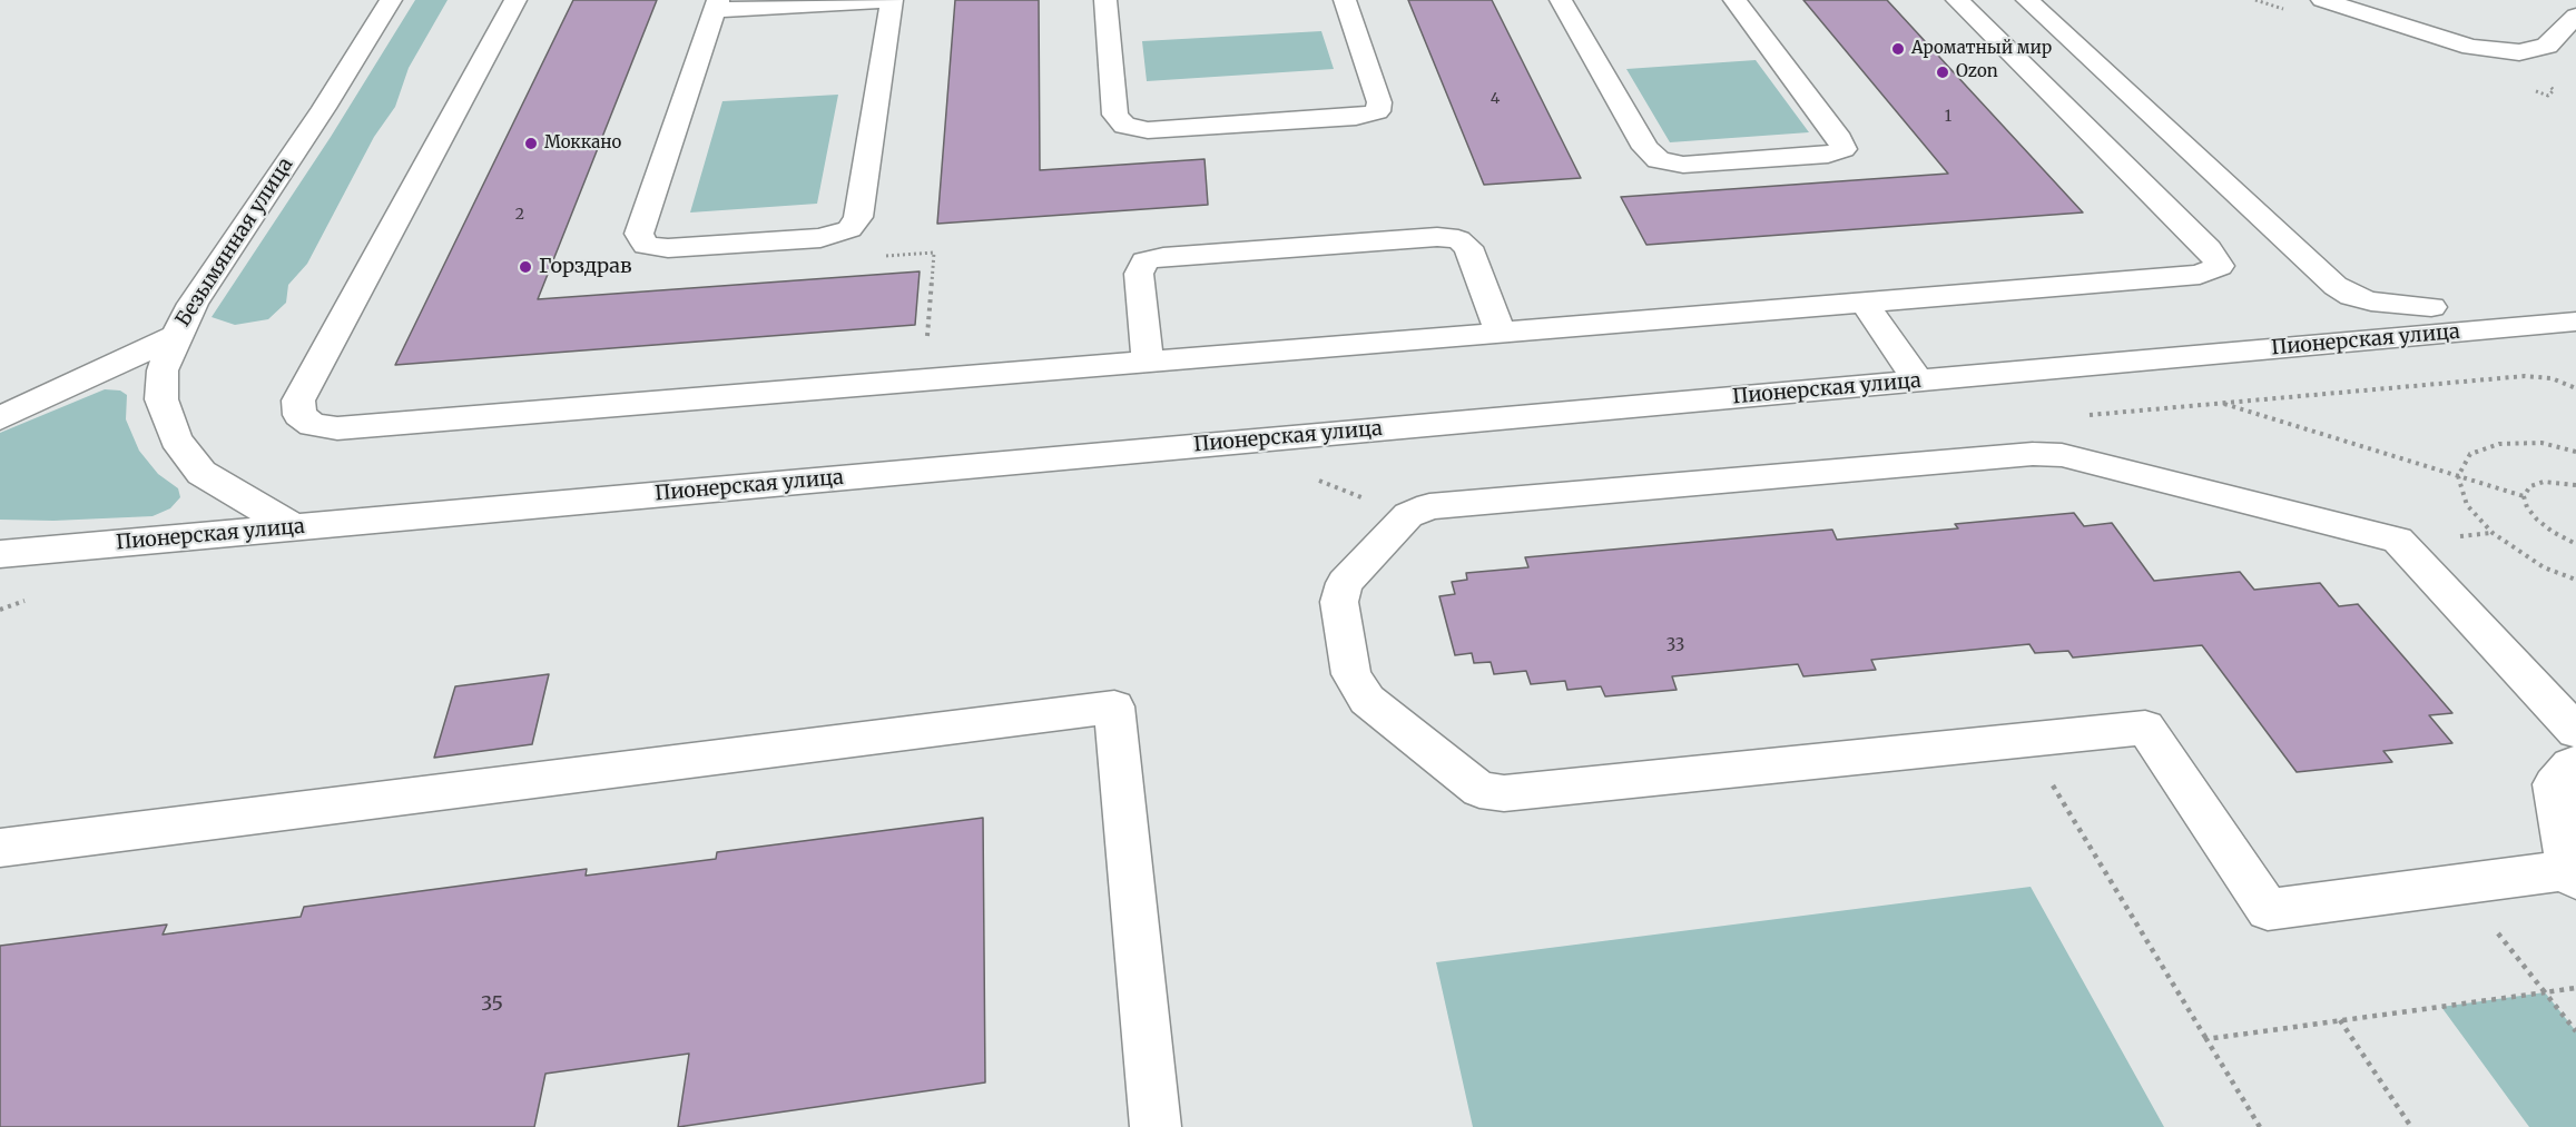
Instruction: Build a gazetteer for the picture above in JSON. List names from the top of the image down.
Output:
{
  "streets": {
    "street": ["Безымянная улица", "Пионерская улица"]
  },
  "crossings": [
    ["Безымянная улица", "Пионерская улица"]
  ],
  "places": [
    "Ароматный мир",
    "Ozon",
    "Моккано",
    "Горздрав"
  ],
  "house_numbers": [
    "4",
    "1",
    "2",
    "33",
    "35"
  ]
}
